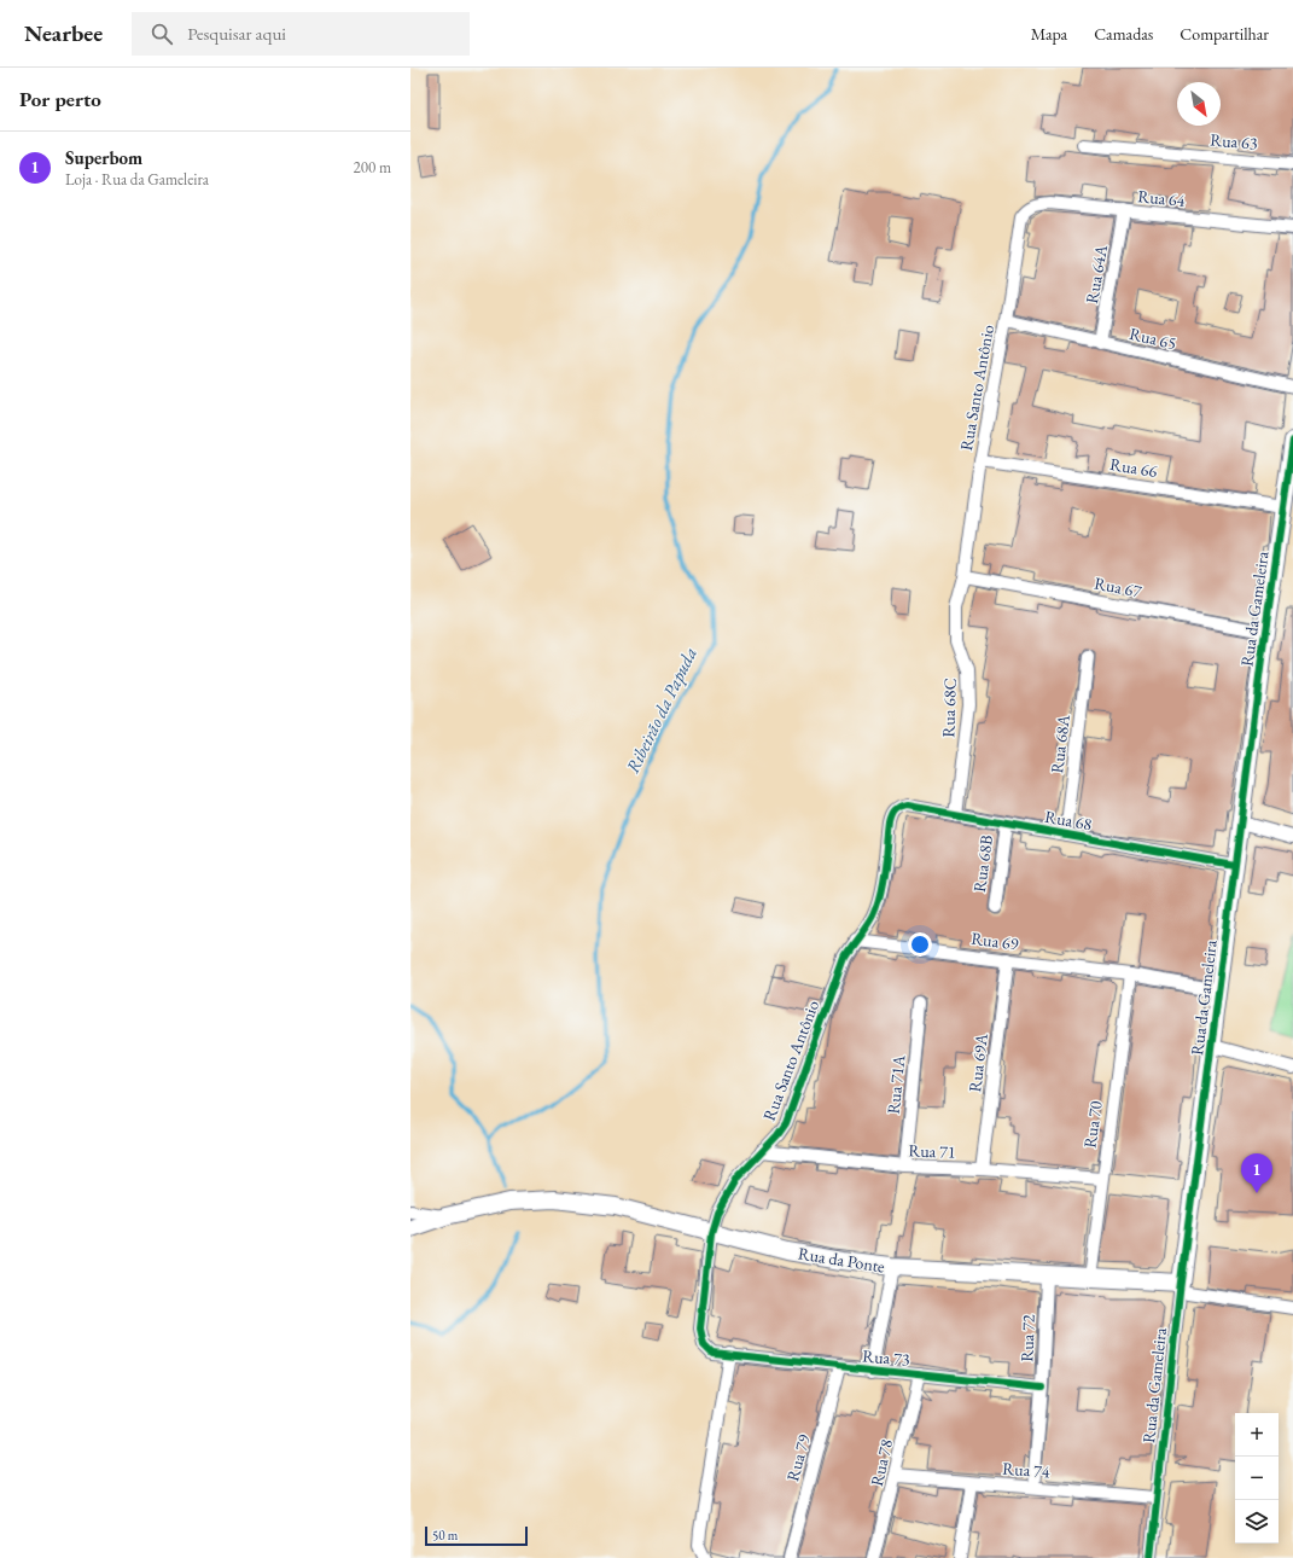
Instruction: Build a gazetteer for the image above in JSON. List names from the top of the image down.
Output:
{
  "streets": {
    "street": [
      "Rua 63",
      "Rua 64",
      "Rua 64A",
      "Rua 65",
      "Rua Santo Antônio",
      "Rua 66",
      "Rua 67",
      "Rua da Gameleira",
      "Rua 68C",
      "Rua 68A",
      "Rua 68",
      "Rua 68B",
      "Rua 69",
      "Rua 69A",
      "Rua 71A",
      "Rua 70",
      "Rua 71",
      "Rua da Ponte",
      "Rua 72",
      "Rua 73",
      "Rua 79",
      "Rua 78",
      "Rua 74"
    ]
  },
  "crossings": [
    ["Rua 64", "Rua 64A"],
    ["Rua 64", "Rua Santo Antônio"],
    ["Rua 64A", "Rua 65"],
    ["Rua 65", "Rua Santo Antônio"],
    ["Rua Santo Antônio", "Rua 66"],
    ["Rua Santo Antônio", "Rua 67"],
    ["Rua Santo Antônio", "Rua 68C"],
    ["Rua Santo Antônio", "Rua 68"],
    ["Rua Santo Antônio", "Rua 69"],
    ["Rua Santo Antônio", "Rua 71"],
    ["Rua Santo Antônio", "Rua da Ponte"],
    ["Rua Santo Antônio", "Rua 73"],
    ["Rua 66", "Rua da Gameleira"],
    ["Rua 67", "Rua da Gameleira"],
    ["Rua 67", "Rua 68C"],
    ["Rua da Gameleira", "Rua 68"],
    ["Rua da Gameleira", "Rua 69"],
    ["Rua da Gameleira", "Rua da Ponte"],
    ["Rua da Gameleira", "Rua 74"],
    ["Rua 68C", "Rua 68"],
    ["Rua 68A", "Rua 68"],
    ["Rua 68", "Rua 68B"],
    ["Rua 69", "Rua 69A"],
    ["Rua 69", "Rua 70"],
    ["Rua 69A", "Rua 71"],
    ["Rua 71A", "Rua 71"],
    ["Rua 70", "Rua 71"],
    ["Rua 70", "Rua da Ponte"],
    ["Rua da Ponte", "Rua 72"],
    ["Rua 72", "Rua 73"],
    ["Rua 72", "Rua 74"],
    ["Rua 73", "Rua 79"],
    ["Rua 73", "Rua 78"],
    ["Rua 78", "Rua 74"]
  ],
  "water": ["Ribeirão da Papuda"],
  "scale_bar": "50 m",
  "north": "bottom right",
  "page": {
    "header": "Nearbee",
    "search": "Pesquisar aqui",
    "nav": ["Mapa", "Camadas", "Compartilhar"],
    "heading": "Por perto",
    "list": [
      {
        "mark": "1",
        "name": "Superbom",
        "note": "Loja · Rua da Gameleira",
        "value": "200 m"
      }
    ],
    "pins": "1",
    "map_buttons": ["+", "−"],
    "scale": "50 m"
  }
}
